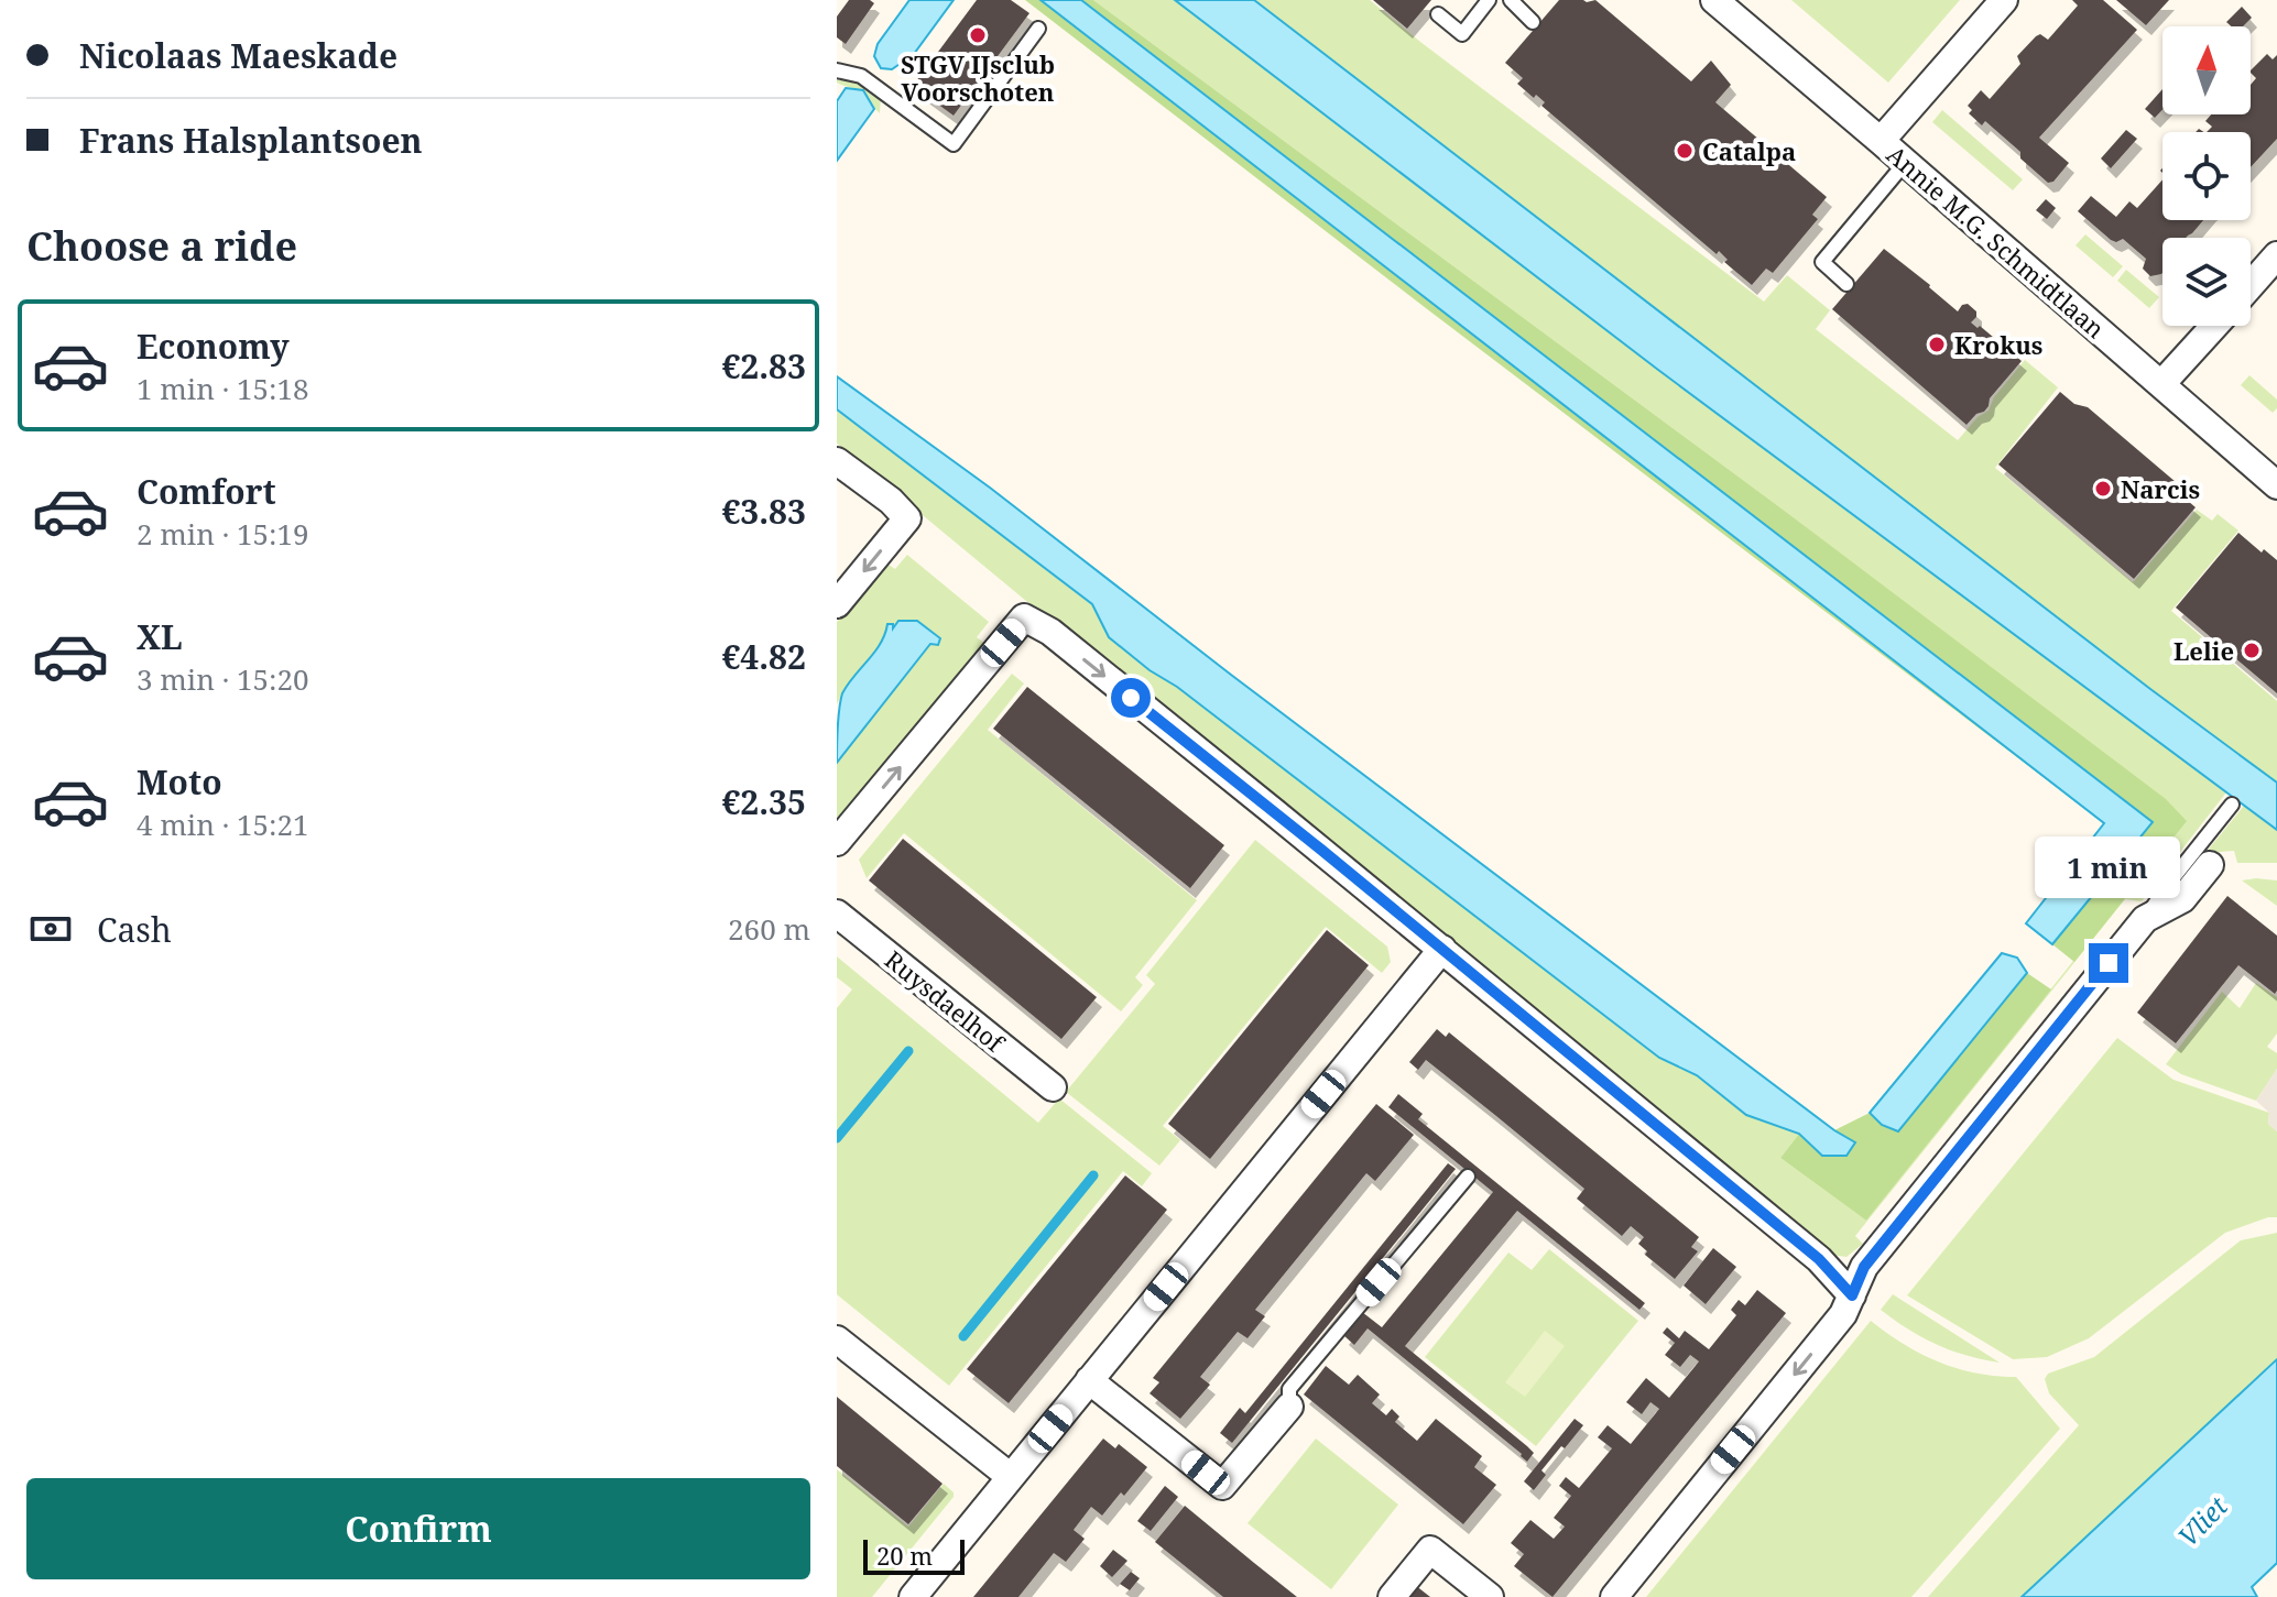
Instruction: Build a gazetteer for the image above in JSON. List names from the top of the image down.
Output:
{
  "streets": {
    "street": ["Annie M.G. Schmidtlaan", "Ruysdaelhof"]
  },
  "water": ["Vliet"],
  "places": [
    "STGV IJsclub Voorschoten",
    "Catalpa",
    "Krokus",
    "Narcis",
    "Lelie"
  ],
  "scale_bar": "20 m",
  "north": "top",
  "page": {
    "banner": ["Nicolaas Maeskade", "Frans Halsplantsoen"],
    "heading": "Choose a ride",
    "list": [
      {
        "name": "Economy",
        "note": "1 min · 15:18",
        "value": "€2.83"
      },
      {
        "name": "Comfort",
        "note": "2 min · 15:19",
        "value": "€3.83"
      },
      {
        "name": "XL",
        "note": "3 min · 15:20",
        "value": "€4.82"
      },
      {
        "name": "Moto",
        "note": "4 min · 15:21",
        "value": "€2.35"
      }
    ],
    "bubble": "1 min",
    "pay": ["Cash", "260 m"],
    "buttons": "Confirm",
    "scale": "20 m"
  }
}
